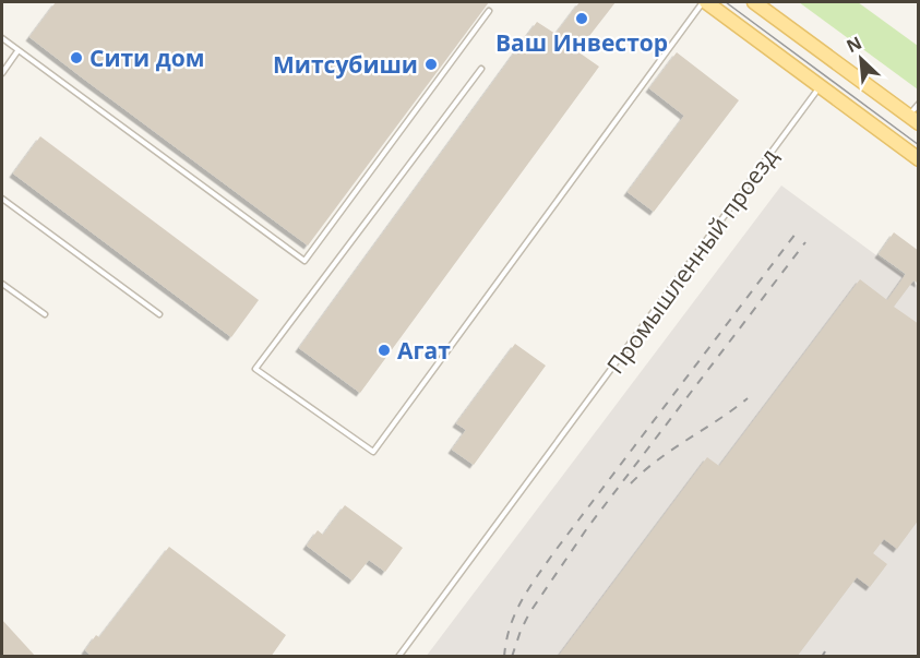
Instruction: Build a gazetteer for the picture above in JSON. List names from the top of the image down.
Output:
{
  "streets": {
    "lane": ["Промышленный проезд"]
  },
  "places": [
    "Ваш Инвестор",
    "Сити дом",
    "Митсубиши",
    "Агат"
  ],
  "north": "top left"
}
